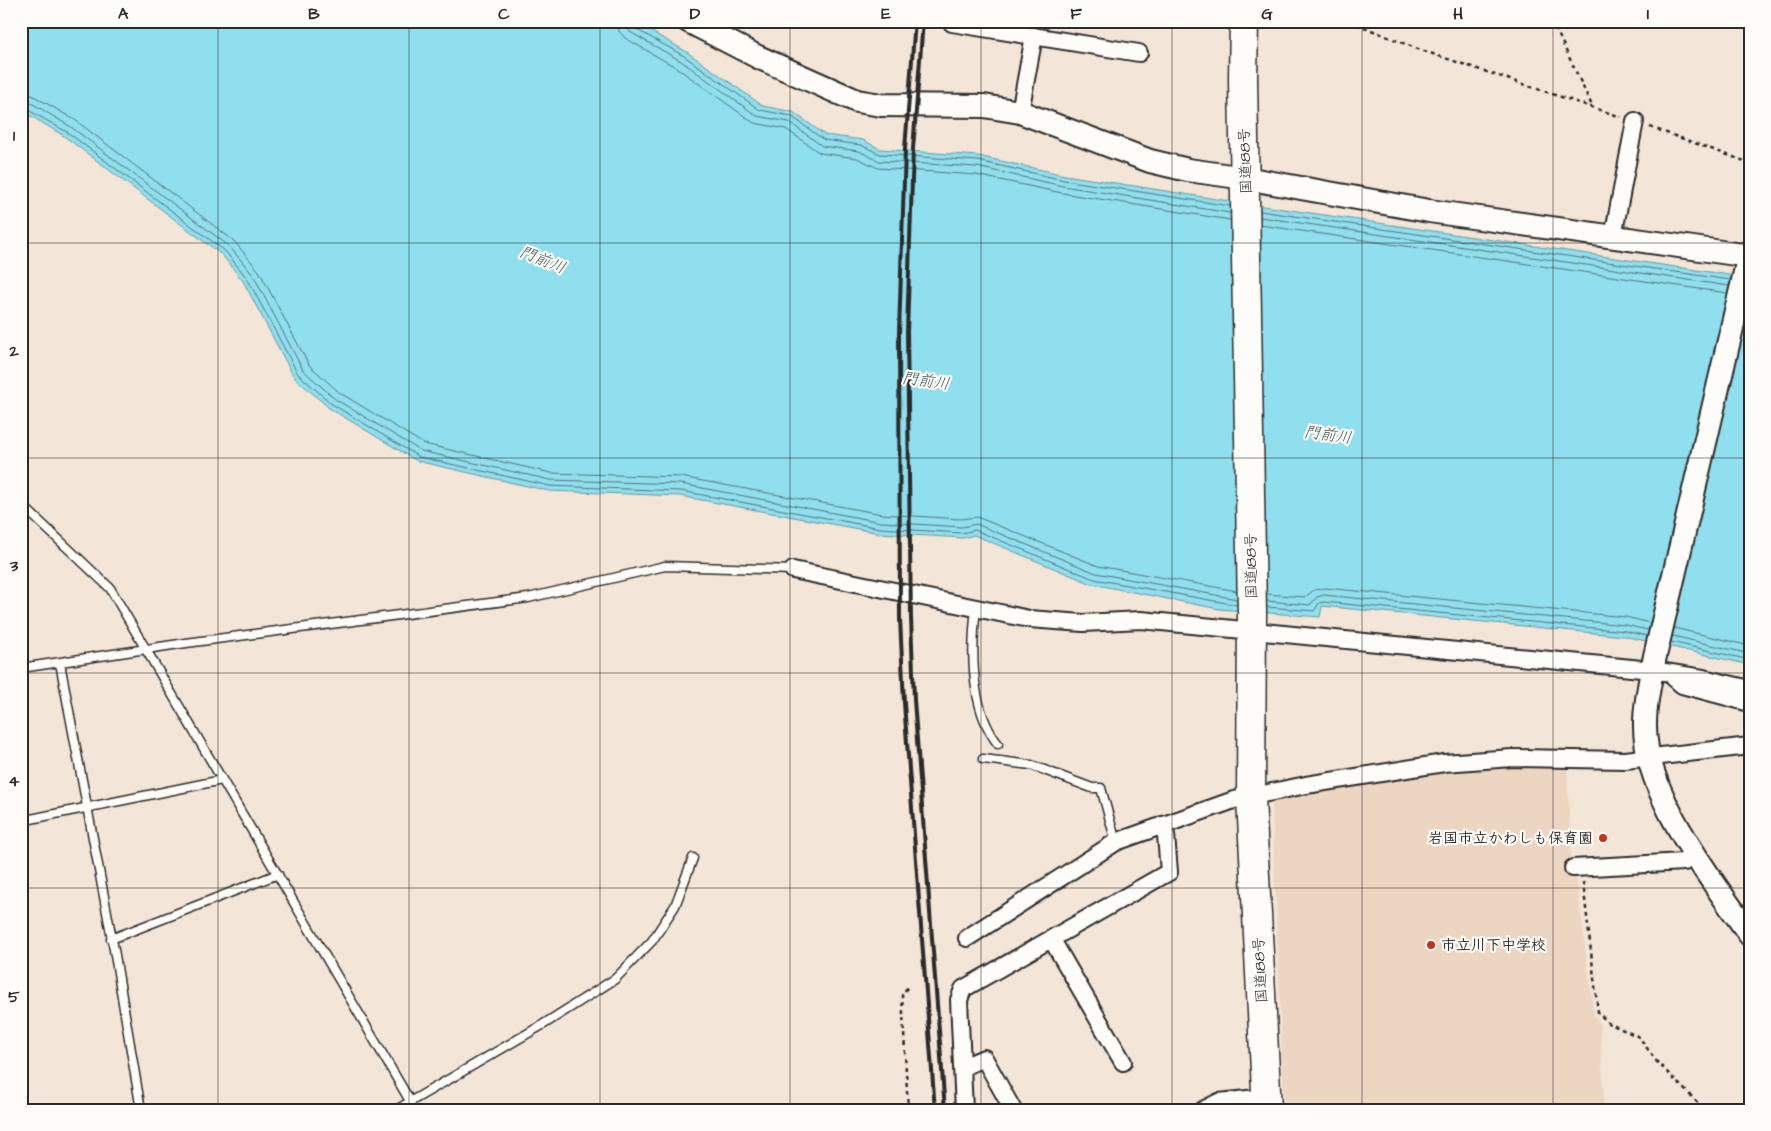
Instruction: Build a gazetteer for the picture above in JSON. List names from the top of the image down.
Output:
{
  "streets": {
    "highway": ["国道188号"]
  },
  "water": ["門前川"],
  "places": ["岩国市立かわしも保育園", "市立川下中学校"],
  "grid": {
    "columns": [
      "A",
      "B",
      "C",
      "D",
      "E",
      "F",
      "G",
      "H",
      "I"
    ],
    "rows": [
      "1",
      "2",
      "3",
      "4",
      "5"
    ]
  }
}
